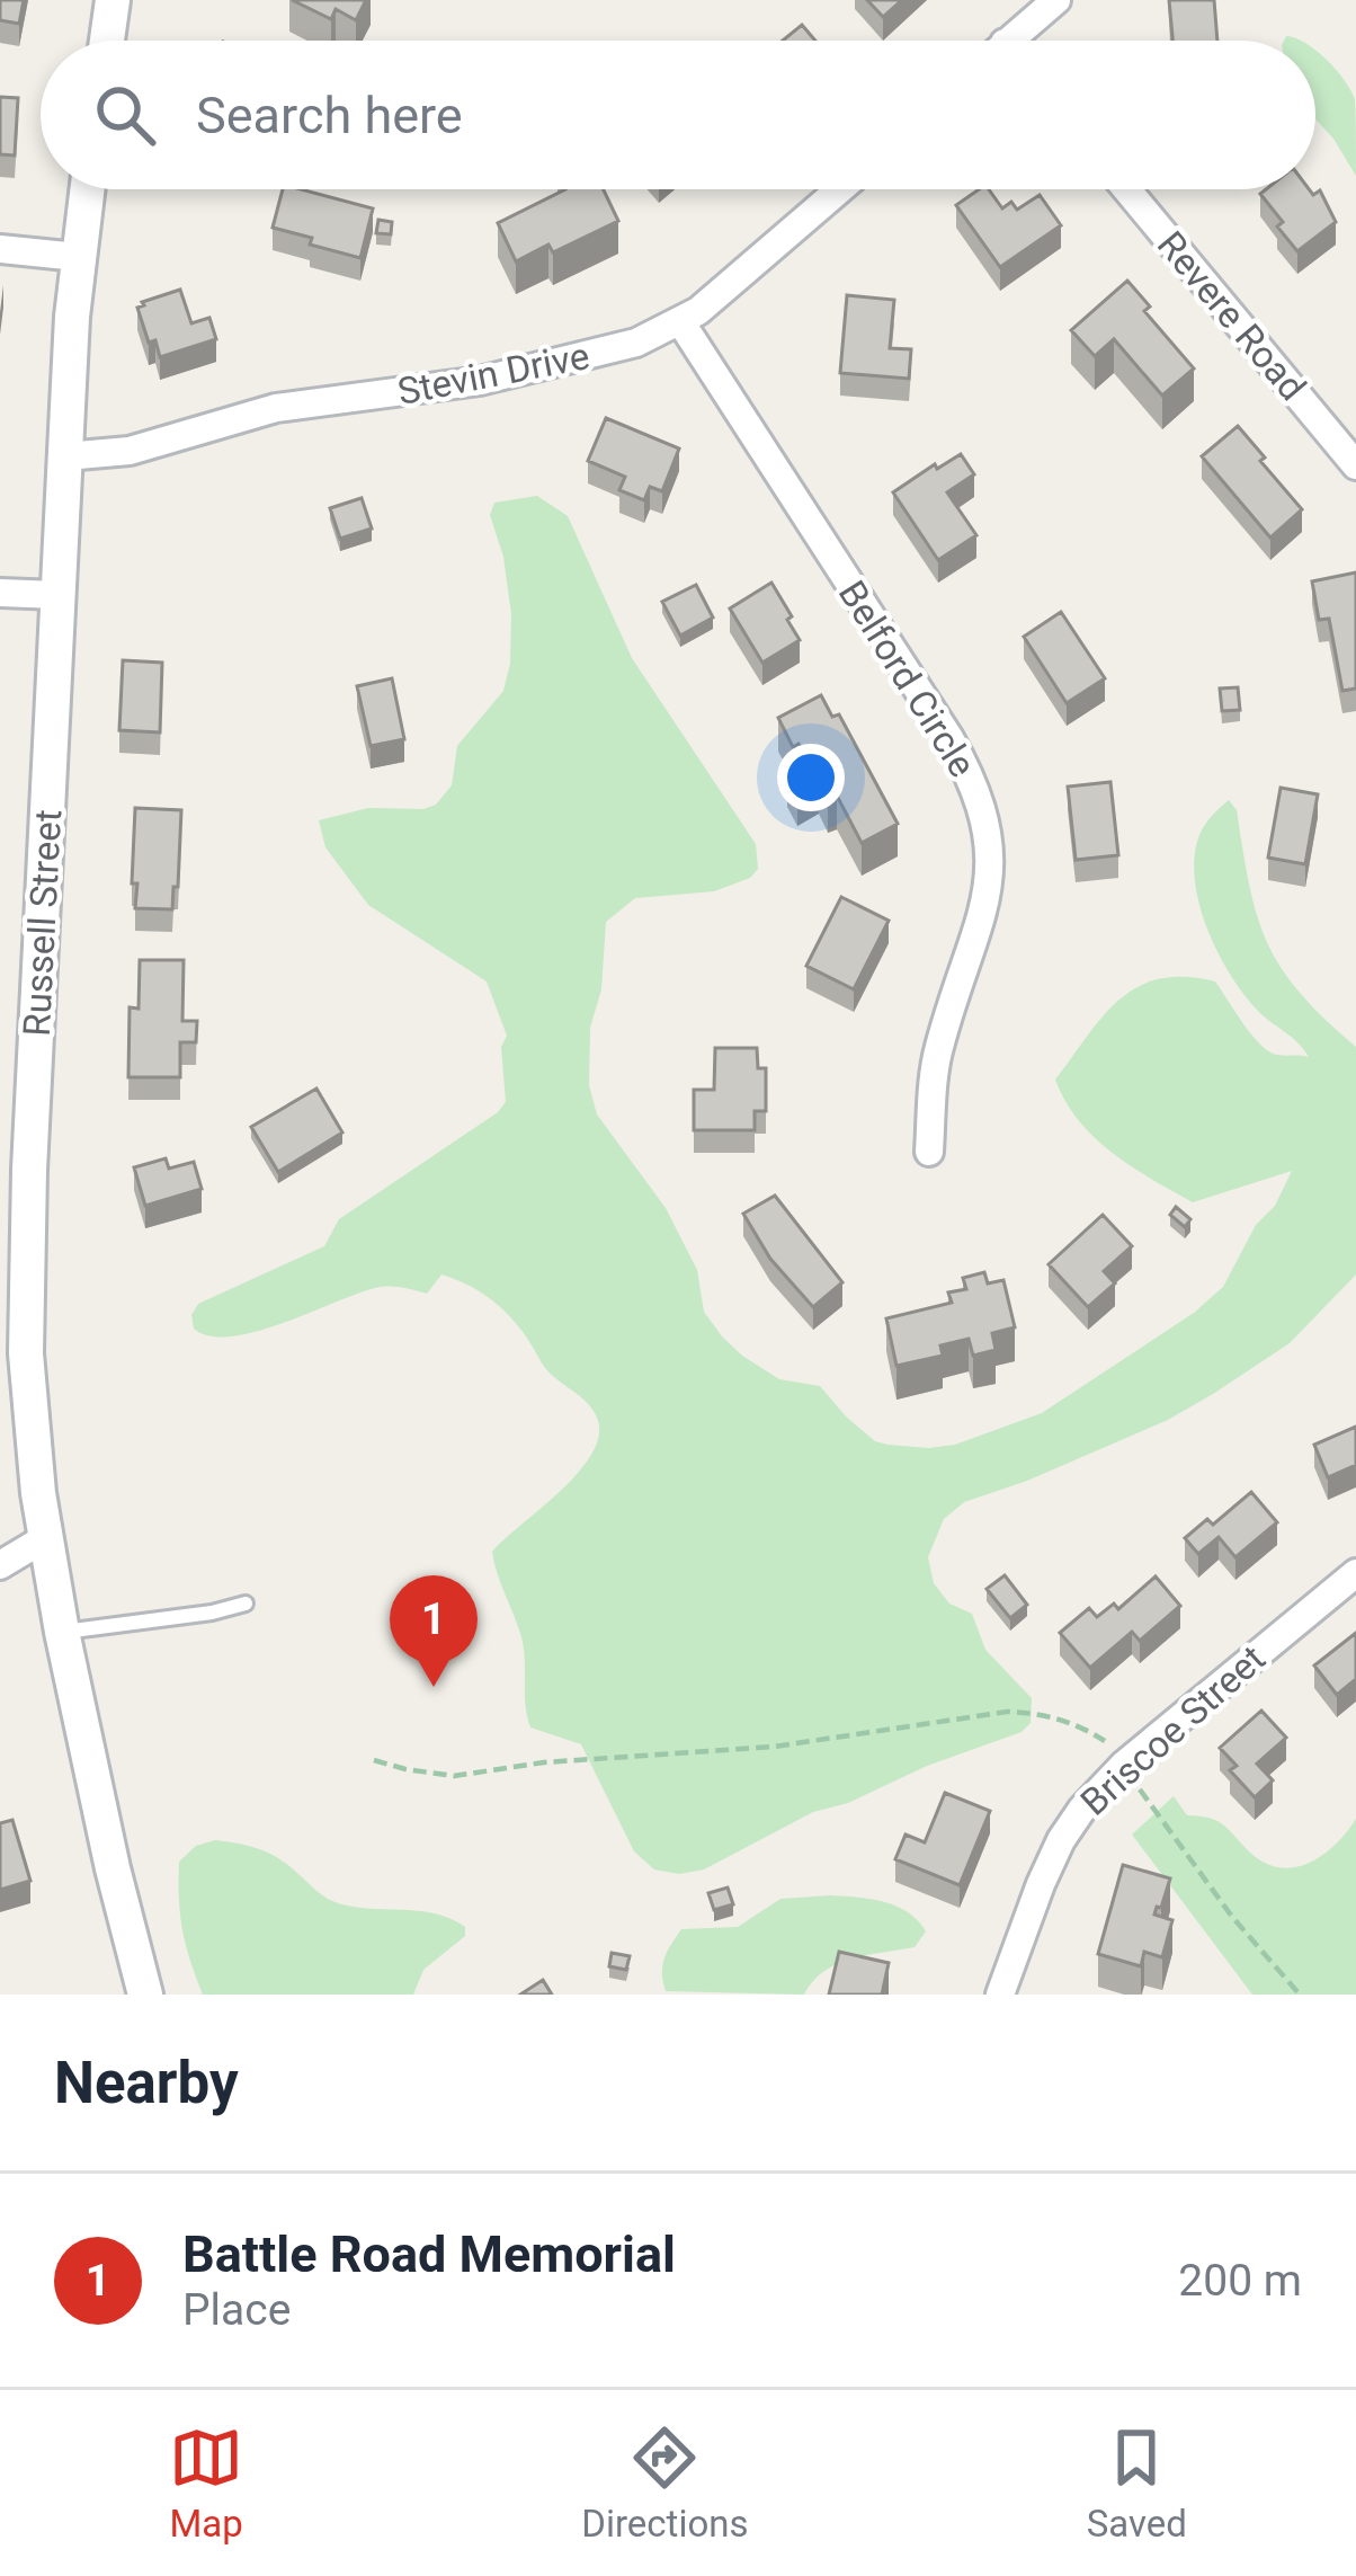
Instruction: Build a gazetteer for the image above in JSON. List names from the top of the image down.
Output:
{
  "streets": {
    "street": [
      "Revere Road",
      "Stevin Drive",
      "Belford Circle",
      "Russell Street",
      "Briscoe Street"
    ]
  },
  "crossings": [
    ["Stevin Drive", "Belford Circle"],
    ["Stevin Drive", "Russell Street"]
  ],
  "page": {
    "search": "Search here",
    "pins": "1",
    "heading": "Nearby",
    "list": [
      {
        "mark": "1",
        "name": "Battle Road Memorial",
        "note": "Place",
        "value": "200 m"
      }
    ],
    "nav": ["Map", "Directions", "Saved"]
  }
}
